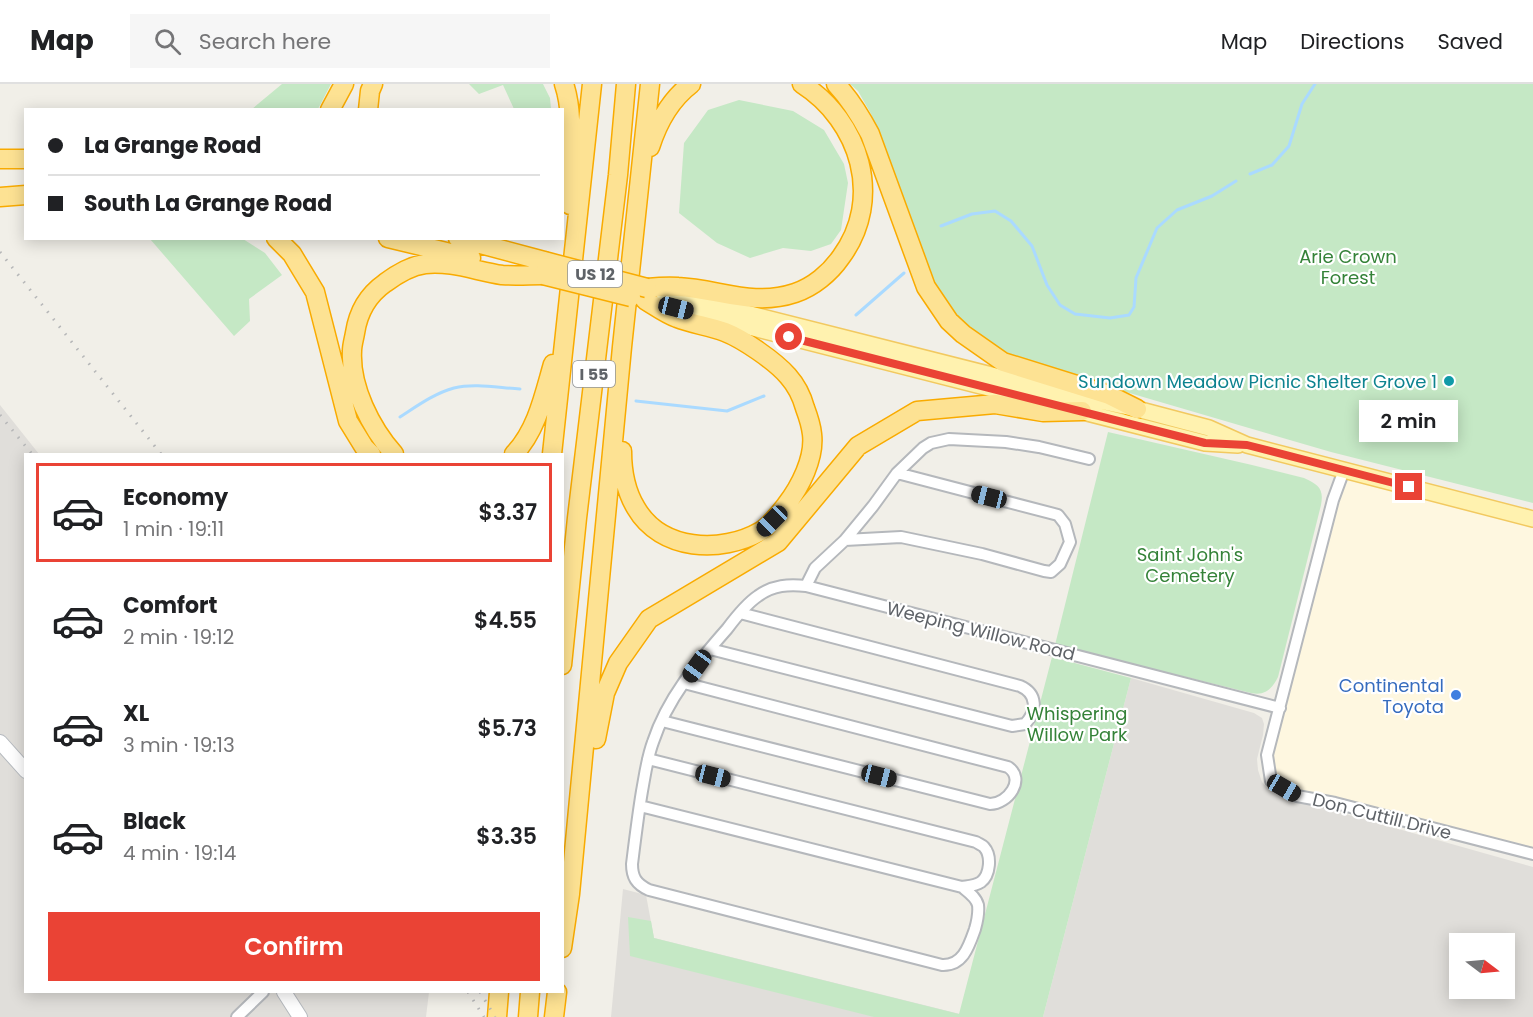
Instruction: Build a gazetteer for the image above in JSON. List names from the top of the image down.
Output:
{
  "streets": {
    "highway": ["US 12", "I 55"],
    "street": ["Weeping Willow Road", "Don Cuttill Drive"]
  },
  "crossings": [
    ["Weeping Willow Road", "Don Cuttill Drive"]
  ],
  "parks": ["Arie Crown Forest", "Saint John's Cemetery", "Whispering Willow Park"],
  "places": ["Sundown Meadow Picnic Shelter Grove 1", "Continental Toyota"],
  "north": "right",
  "page": {
    "header": "Map",
    "search": "Search here",
    "nav": ["Map", "Directions", "Saved"],
    "banner": ["La Grange Road", "South La Grange Road"],
    "bubble": "2 min",
    "list": [
      {
        "name": "Economy",
        "note": "1 min · 19:11",
        "value": "$3.37"
      },
      {
        "name": "Comfort",
        "note": "2 min · 19:12",
        "value": "$4.55"
      },
      {
        "name": "XL",
        "note": "3 min · 19:13",
        "value": "$5.73"
      },
      {
        "name": "Black",
        "note": "4 min · 19:14",
        "value": "$3.35"
      }
    ],
    "buttons": "Confirm"
  }
}
